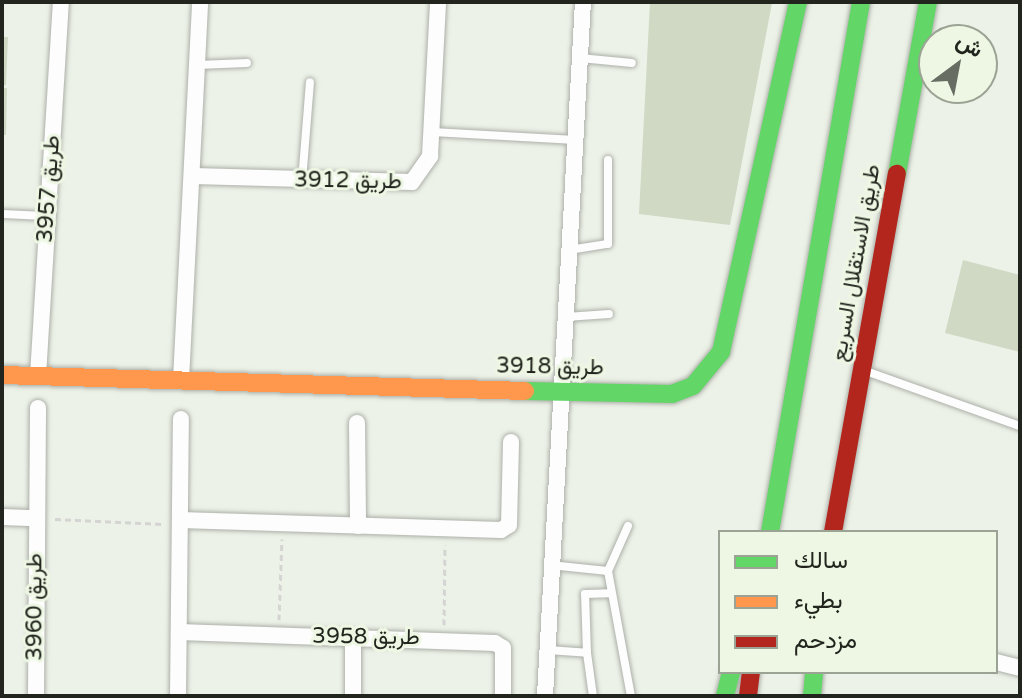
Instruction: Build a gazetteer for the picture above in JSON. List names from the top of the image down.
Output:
{
  "streets": {
    "main road": ["طريق الاستقلال السريع", "طريق 3918"],
    "street": [
      "طريق 3912",
      "طريق 3957",
      "طريق 3960",
      "طريق 3958"
    ]
  },
  "crossings": [
    ["طريق 3957", "طريق 3918"]
  ],
  "legend": ["سالك", "بطيء", "مزدحم"],
  "north": "top right"
}
